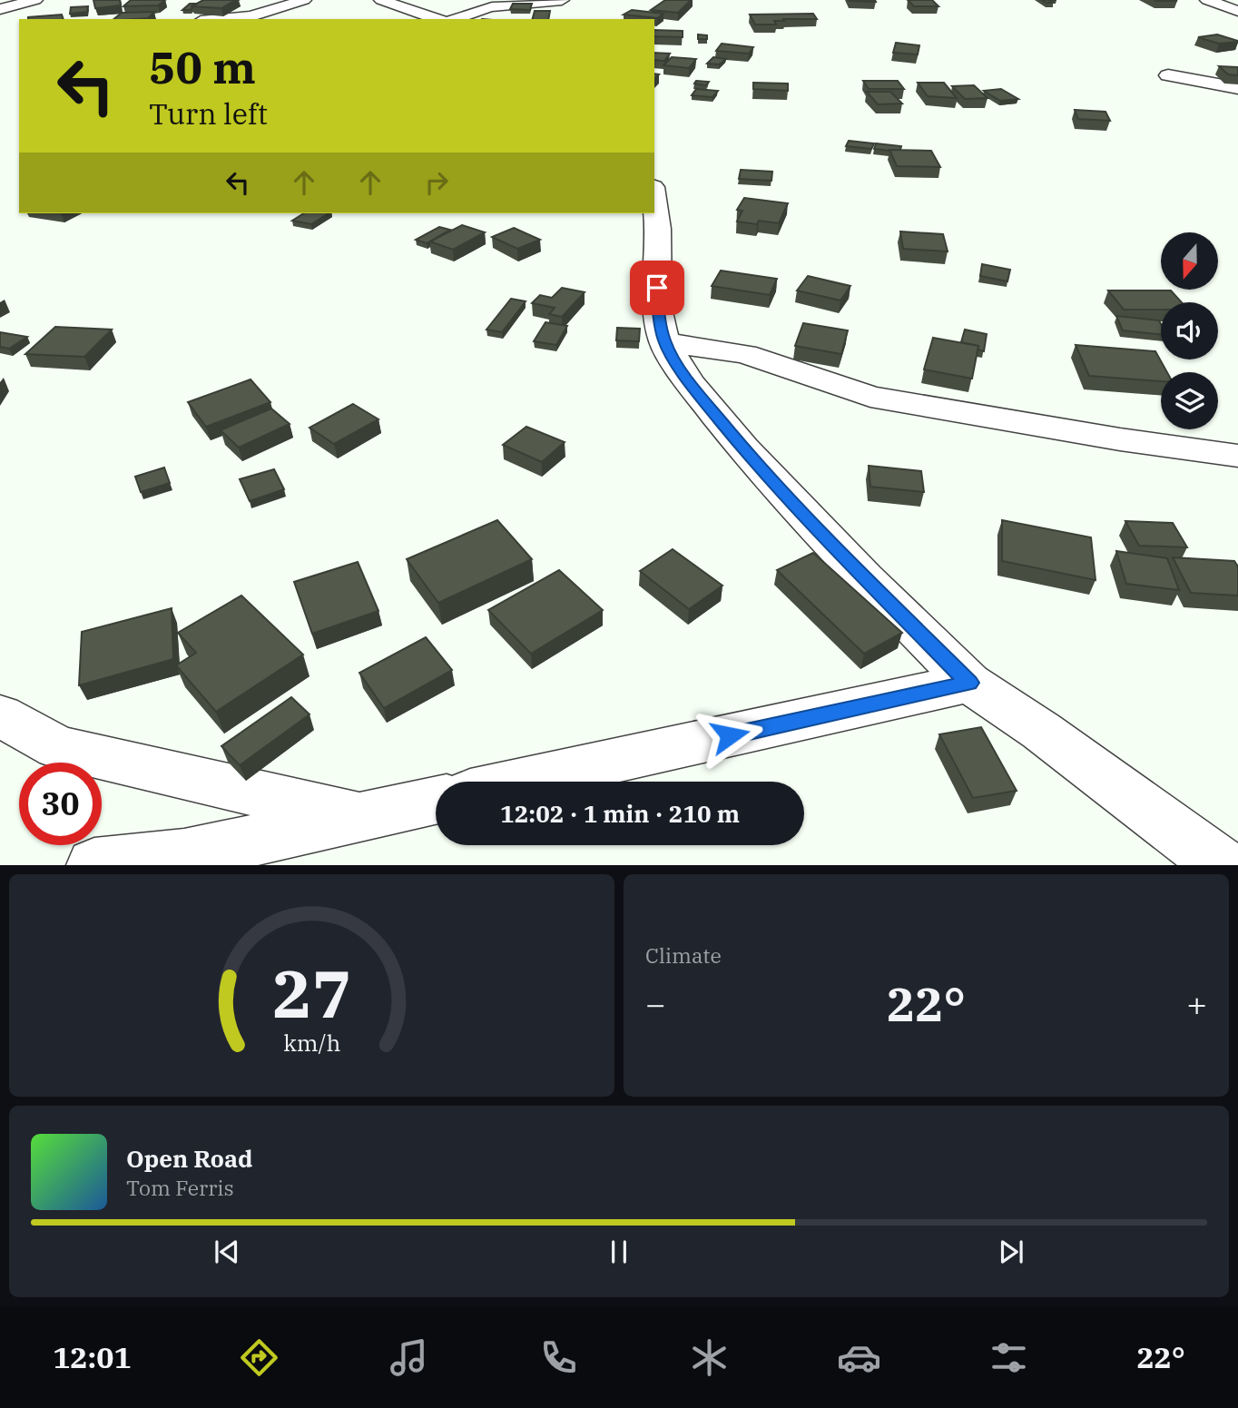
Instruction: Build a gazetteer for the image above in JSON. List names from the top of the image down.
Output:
{
  "north": "bottom",
  "page": {
    "turn": ["50 m", "Turn left"],
    "limit": "30",
    "trip": "12:02 · 1 min · 210 m",
    "tile": "Climate",
    "heat": ["−", "22°", "+"],
    "song": ["Open Road", "Tom Ferris"],
    "tabs": ["12:01", "22°"],
    "gauge": ["27", "km/h"]
  }
}
